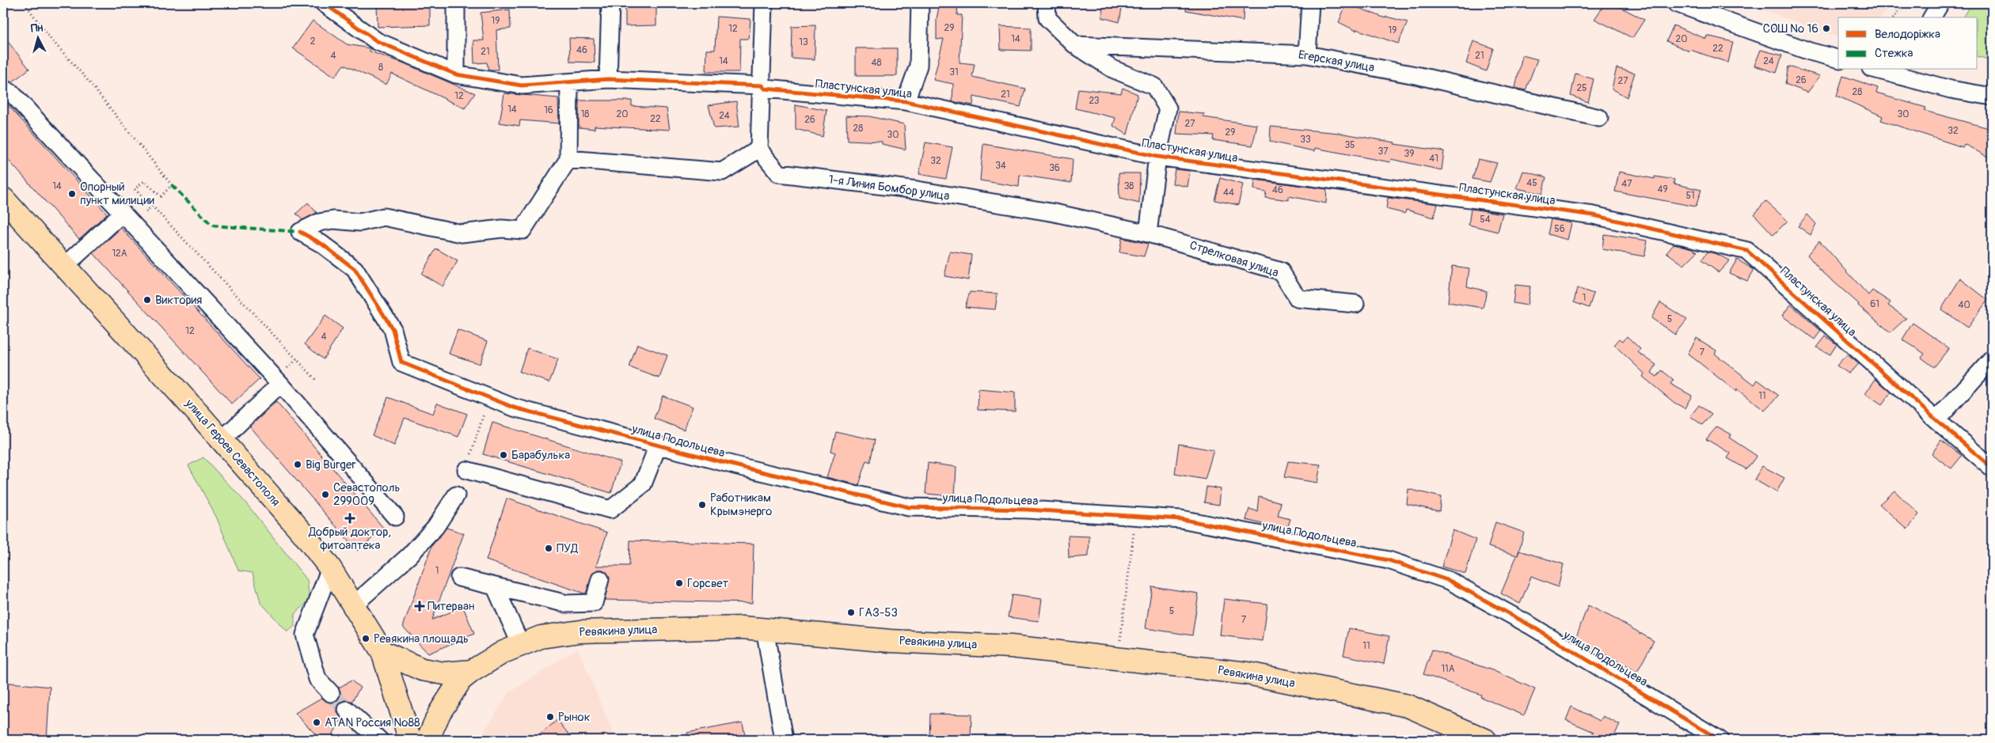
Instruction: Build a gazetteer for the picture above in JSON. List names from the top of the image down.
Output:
{
  "streets": {
    "main road": ["улица Героев Севастополя", "Ревякина улица"],
    "street": [
      "Егерская улица",
      "Пластунская улица",
      "1-я Линия Бомбор улица",
      "Стрелковая улица",
      "улица Подольцева"
    ]
  },
  "crossings": [
    ["1-я Линия Бомбор улица", "Стрелковая улица"]
  ],
  "places": {
    "other": [
      "СОШ № 16",
      "Опорный пункт милиции",
      "Виктория",
      "Барабулька",
      "Big Burger",
      "Севастополь 299009",
      "Работникам Крымэнерго",
      "ПУД",
      "Горсвет",
      "ГАЗ-53",
      "Ревякина площадь",
      "Рынок",
      "ATAN Россия №88"
    ],
    "health": ["Добрый доктор, фитоаптека", "Питерван"]
  },
  "house_numbers": [
    "19",
    "29",
    "12",
    "19",
    "14",
    "20",
    "2",
    "13",
    "22",
    "46",
    "21",
    "4",
    "21",
    "14",
    "24",
    "48",
    "8",
    "31",
    "26",
    "27",
    "25",
    "28",
    "21",
    "12",
    "23",
    "14",
    "16",
    "18",
    "20",
    "30",
    "24",
    "22",
    "26",
    "27",
    "28",
    "32",
    "29",
    "30",
    "33",
    "35",
    "37",
    "39",
    "41",
    "32",
    "34",
    "36",
    "45",
    "47",
    "14",
    "38",
    "49",
    "46",
    "44",
    "51",
    "54",
    "56",
    "12А",
    "1",
    "61",
    "40",
    "5",
    "12",
    "4",
    "7",
    "11",
    "1",
    "5",
    "7",
    "11",
    "11А"
  ],
  "legend": ["Велодоріжка", "Стежка"],
  "north": "top"
}
